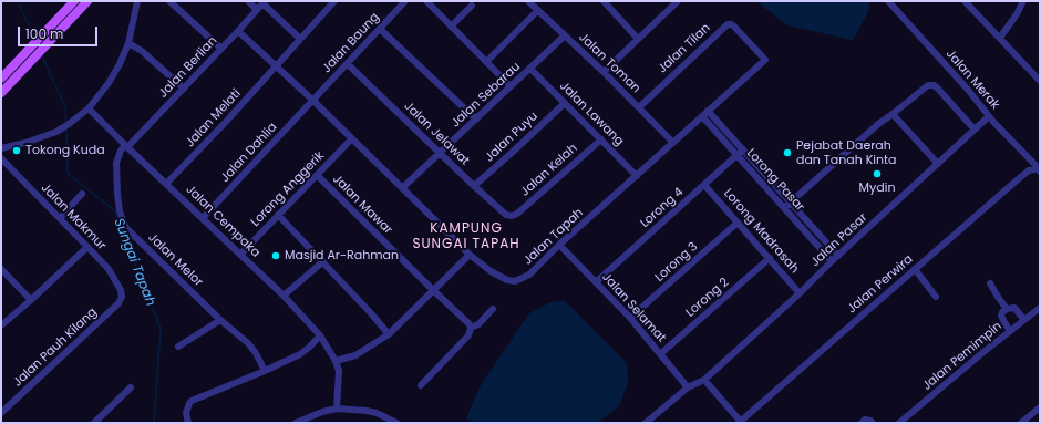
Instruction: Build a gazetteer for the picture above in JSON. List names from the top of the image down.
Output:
{
  "streets": {
    "street": [
      "Jalan Baung",
      "Jalan Tilan",
      "Jalan Toman",
      "Jalan Berlian",
      "Jalan Merak",
      "Jalan Sebarau",
      "Jalan Lawang",
      "Jalan Melati",
      "Jalan Jelawat",
      "Jalan Puyu",
      "Jalan Dahlia",
      "Jalan Kelah",
      "Lorong Pasar",
      "Lorong Anggerik",
      "Jalan Mawar",
      "Lorong 4",
      "Jalan Makmur",
      "Jalan Cempaka",
      "Lorong Madrasah",
      "Jalan Tapah",
      "Jalan Pasar",
      "Jalan Melor",
      "Lorong 3",
      "Jalan Perwira",
      "Lorong 2",
      "Jalan Selamat",
      "Jalan Pauh Kilang",
      "Jalan Pemimpin"
    ]
  },
  "crossings": [
    ["Jalan Baung", "Jalan Jelawat"],
    ["Jalan Baung", "Jalan Dahlia"],
    ["Jalan Baung", "Jalan Tapah"],
    ["Jalan Tilan", "Jalan Toman"],
    ["Jalan Tilan", "Jalan Tapah"],
    ["Jalan Toman", "Jalan Sebarau"],
    ["Jalan Toman", "Jalan Tapah"],
    ["Jalan Berlian", "Jalan Cempaka"],
    ["Jalan Berlian", "Jalan Tapah"],
    ["Jalan Berlian", "Jalan Melor"],
    ["Jalan Merak", "Jalan Pasar"],
    ["Jalan Merak", "Jalan Perwira"],
    ["Jalan Sebarau", "Jalan Lawang"],
    ["Jalan Sebarau", "Jalan Jelawat"],
    ["Jalan Sebarau", "Jalan Tapah"],
    ["Jalan Lawang", "Jalan Puyu"],
    ["Jalan Lawang", "Jalan Kelah"],
    ["Jalan Lawang", "Jalan Tapah"],
    ["Jalan Melati", "Jalan Cempaka"],
    ["Jalan Melati", "Jalan Tapah"],
    ["Jalan Jelawat", "Jalan Puyu"],
    ["Jalan Jelawat", "Jalan Kelah"],
    ["Jalan Dahlia", "Jalan Cempaka"],
    ["Jalan Dahlia", "Jalan Tapah"],
    ["Lorong Pasar", "Lorong 4"],
    ["Lorong Pasar", "Jalan Tapah"],
    ["Lorong Pasar", "Jalan Pasar"],
    ["Lorong Anggerik", "Jalan Mawar"],
    ["Lorong Anggerik", "Jalan Cempaka"],
    ["Lorong Anggerik", "Jalan Tapah"],
    ["Lorong 4", "Lorong Madrasah"],
    ["Lorong 4", "Jalan Selamat"],
    ["Jalan Makmur", "Jalan Pauh Kilang"],
    ["Jalan Cempaka", "Jalan Melor"],
    ["Lorong Madrasah", "Jalan Pasar"],
    ["Lorong Madrasah", "Lorong 3"],
    ["Lorong Madrasah", "Lorong 2"],
    ["Jalan Tapah", "Jalan Selamat"],
    ["Jalan Pasar", "Jalan Selamat"],
    ["Lorong 3", "Jalan Selamat"],
    ["Lorong 2", "Jalan Selamat"]
  ],
  "districts": ["KAMPUNG SUNGAI TAPAH"],
  "water": ["Sungai Tapah"],
  "places": [
    "Tokong Kuda",
    "Pejabat Daerah dan Tanah Kinta",
    "Mydin",
    "Masjid Ar-Rahman"
  ],
  "scale_bar": "100 m"
}
